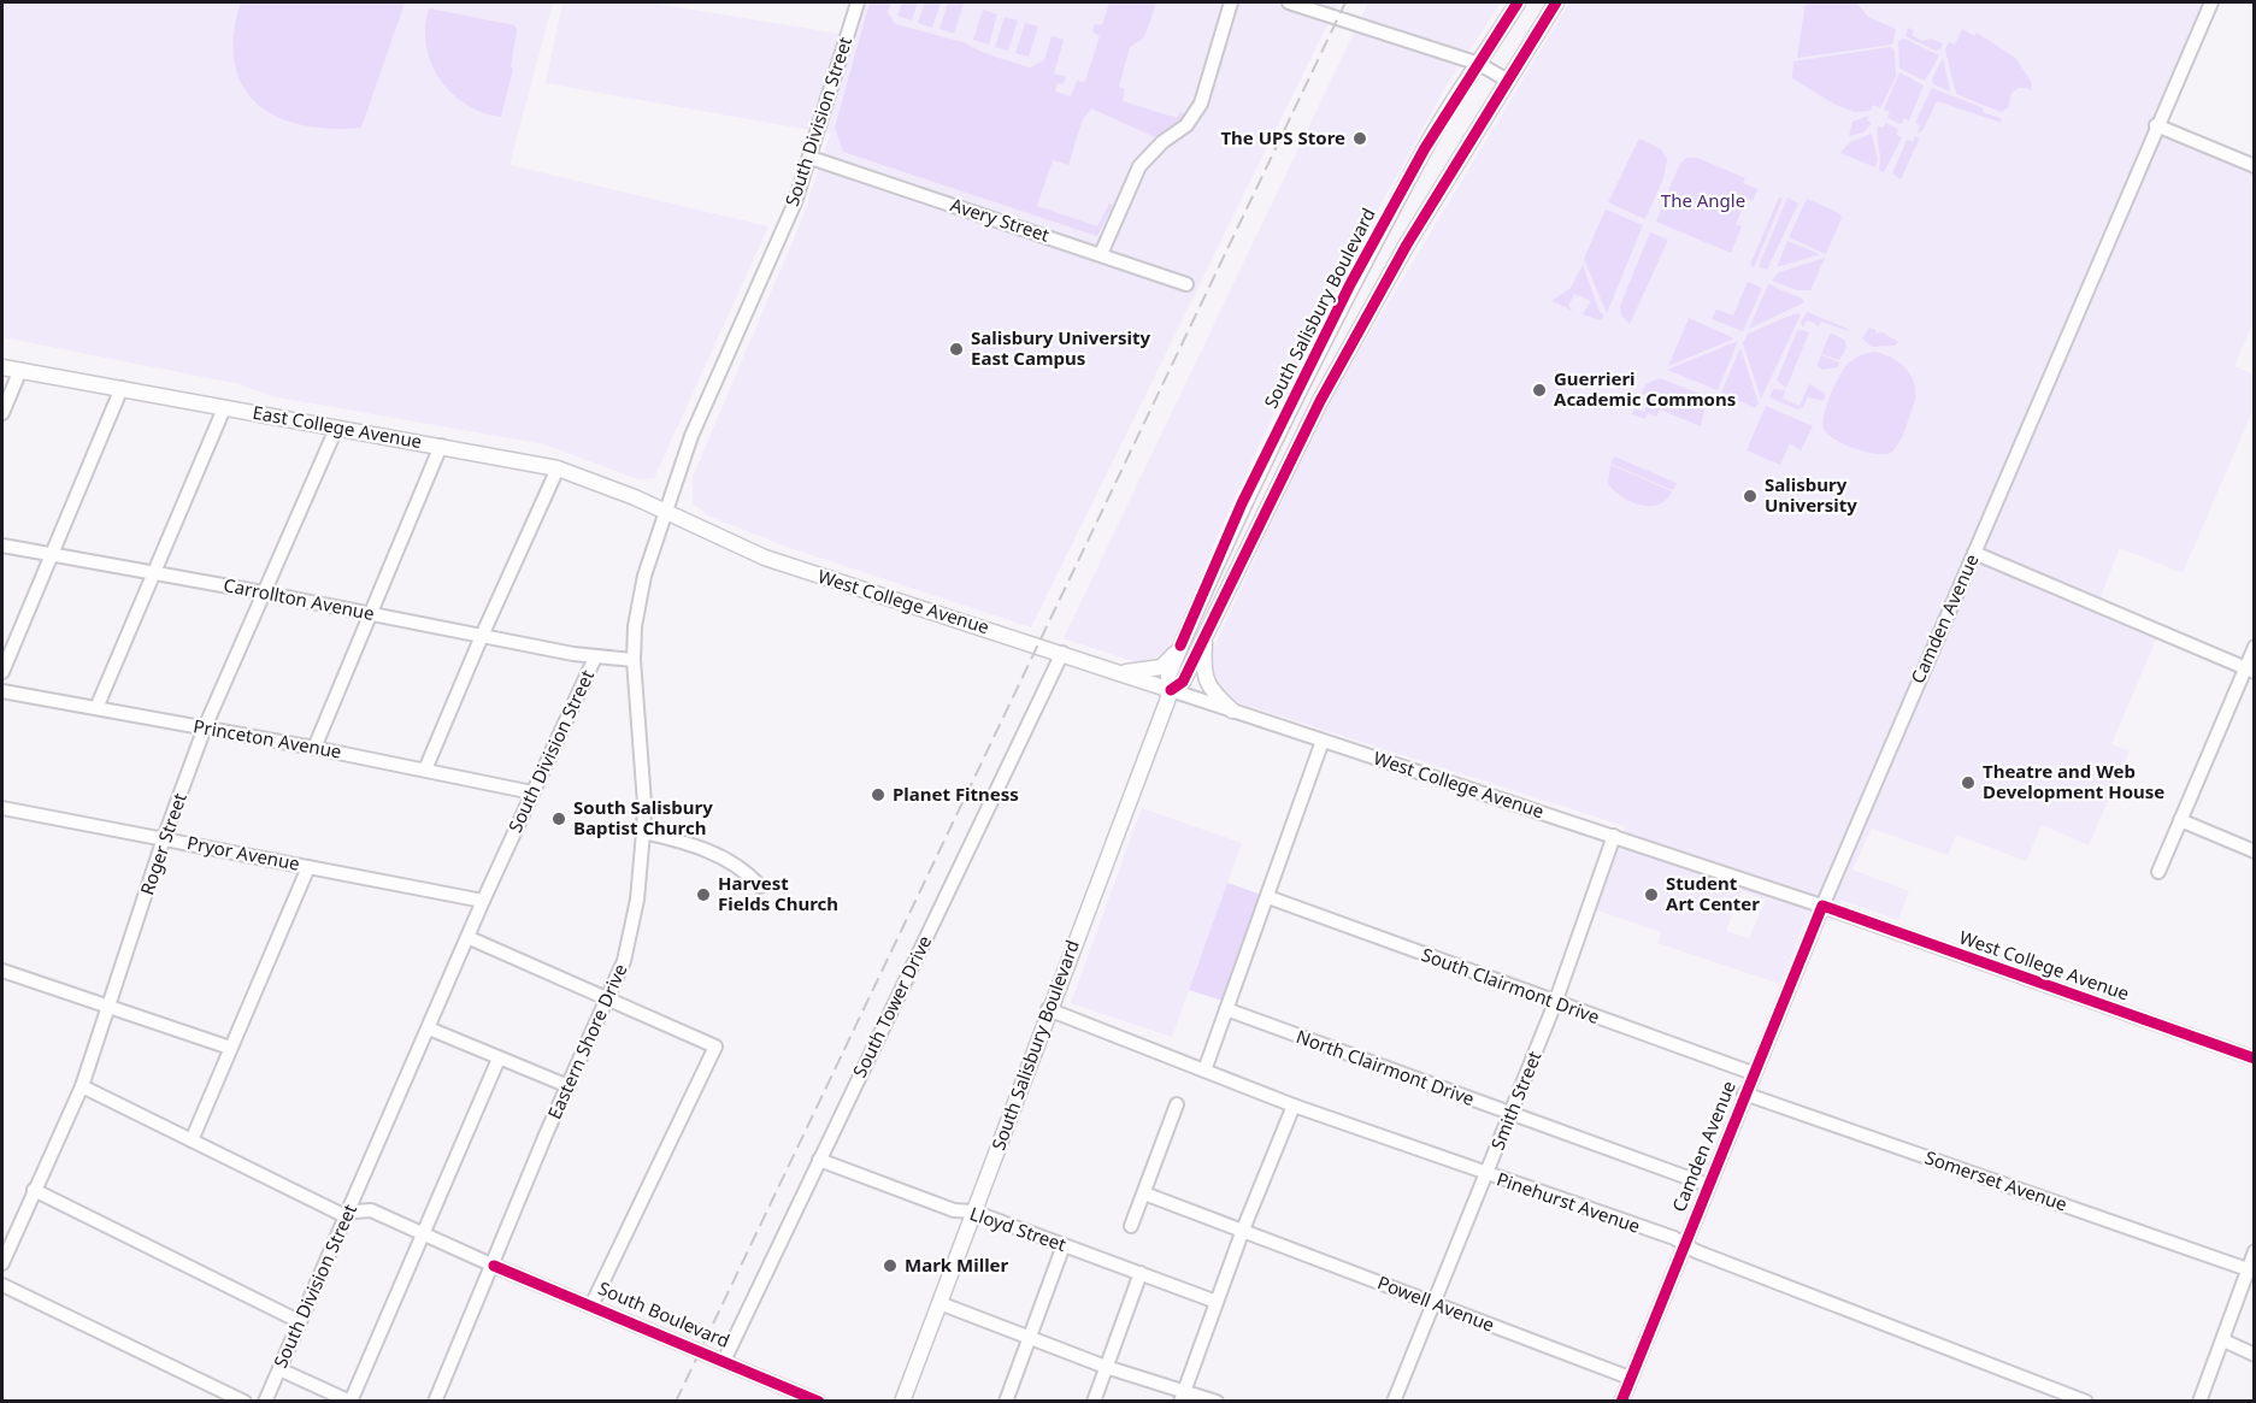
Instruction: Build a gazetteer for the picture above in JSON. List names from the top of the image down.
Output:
{
  "streets": {
    "main road": ["South Salisbury Boulevard", "East College Avenue", "West College Avenue"],
    "street": [
      "South Division Street",
      "Avery Street",
      "Carrollton Avenue",
      "Camden Avenue",
      "Princeton Avenue",
      "Roger Street",
      "Pryor Avenue",
      "South Clairmont Drive",
      "South Tower Drive",
      "Eastern Shore Drive",
      "North Clairmont Drive",
      "Smith Street",
      "Somerset Avenue",
      "Pinehurst Avenue",
      "Lloyd Street",
      "Powell Avenue",
      "South Boulevard"
    ]
  },
  "crossings": [
    ["South Division Street", "Avery Street"],
    ["South Division Street", "East College Avenue"],
    ["South Division Street", "Carrollton Avenue"],
    ["South Division Street", "West College Avenue"],
    ["South Division Street", "Princeton Avenue"],
    ["South Division Street", "Pryor Avenue"],
    ["South Division Street", "Eastern Shore Drive"],
    ["South Division Street", "South Boulevard"],
    ["South Salisbury Boulevard", "West College Avenue"],
    ["South Salisbury Boulevard", "Pinehurst Avenue"],
    ["South Salisbury Boulevard", "Lloyd Street"],
    ["East College Avenue", "West College Avenue"],
    ["East College Avenue", "Roger Street"],
    ["Carrollton Avenue", "Roger Street"],
    ["West College Avenue", "Camden Avenue"],
    ["West College Avenue", "South Tower Drive"],
    ["West College Avenue", "Smith Street"],
    ["Camden Avenue", "South Clairmont Drive"],
    ["Camden Avenue", "North Clairmont Drive"],
    ["Camden Avenue", "Somerset Avenue"],
    ["Camden Avenue", "Pinehurst Avenue"],
    ["Camden Avenue", "Powell Avenue"],
    ["Princeton Avenue", "Roger Street"],
    ["Roger Street", "Pryor Avenue"],
    ["South Clairmont Drive", "Smith Street"],
    ["South Tower Drive", "Lloyd Street"],
    ["South Tower Drive", "South Boulevard"],
    ["Eastern Shore Drive", "South Boulevard"],
    ["North Clairmont Drive", "Smith Street"],
    ["Smith Street", "Pinehurst Avenue"],
    ["Smith Street", "Powell Avenue"]
  ],
  "parks": ["The Angle"],
  "places": [
    "The UPS Store",
    "Salisbury University East Campus",
    "Guerrieri Academic Commons",
    "Salisbury University",
    "Theatre and Web Development House",
    "Planet Fitness",
    "South Salisbury Baptist Church",
    "Harvest Fields Church",
    "Student Art Center",
    "Mark Miller"
  ]
}
